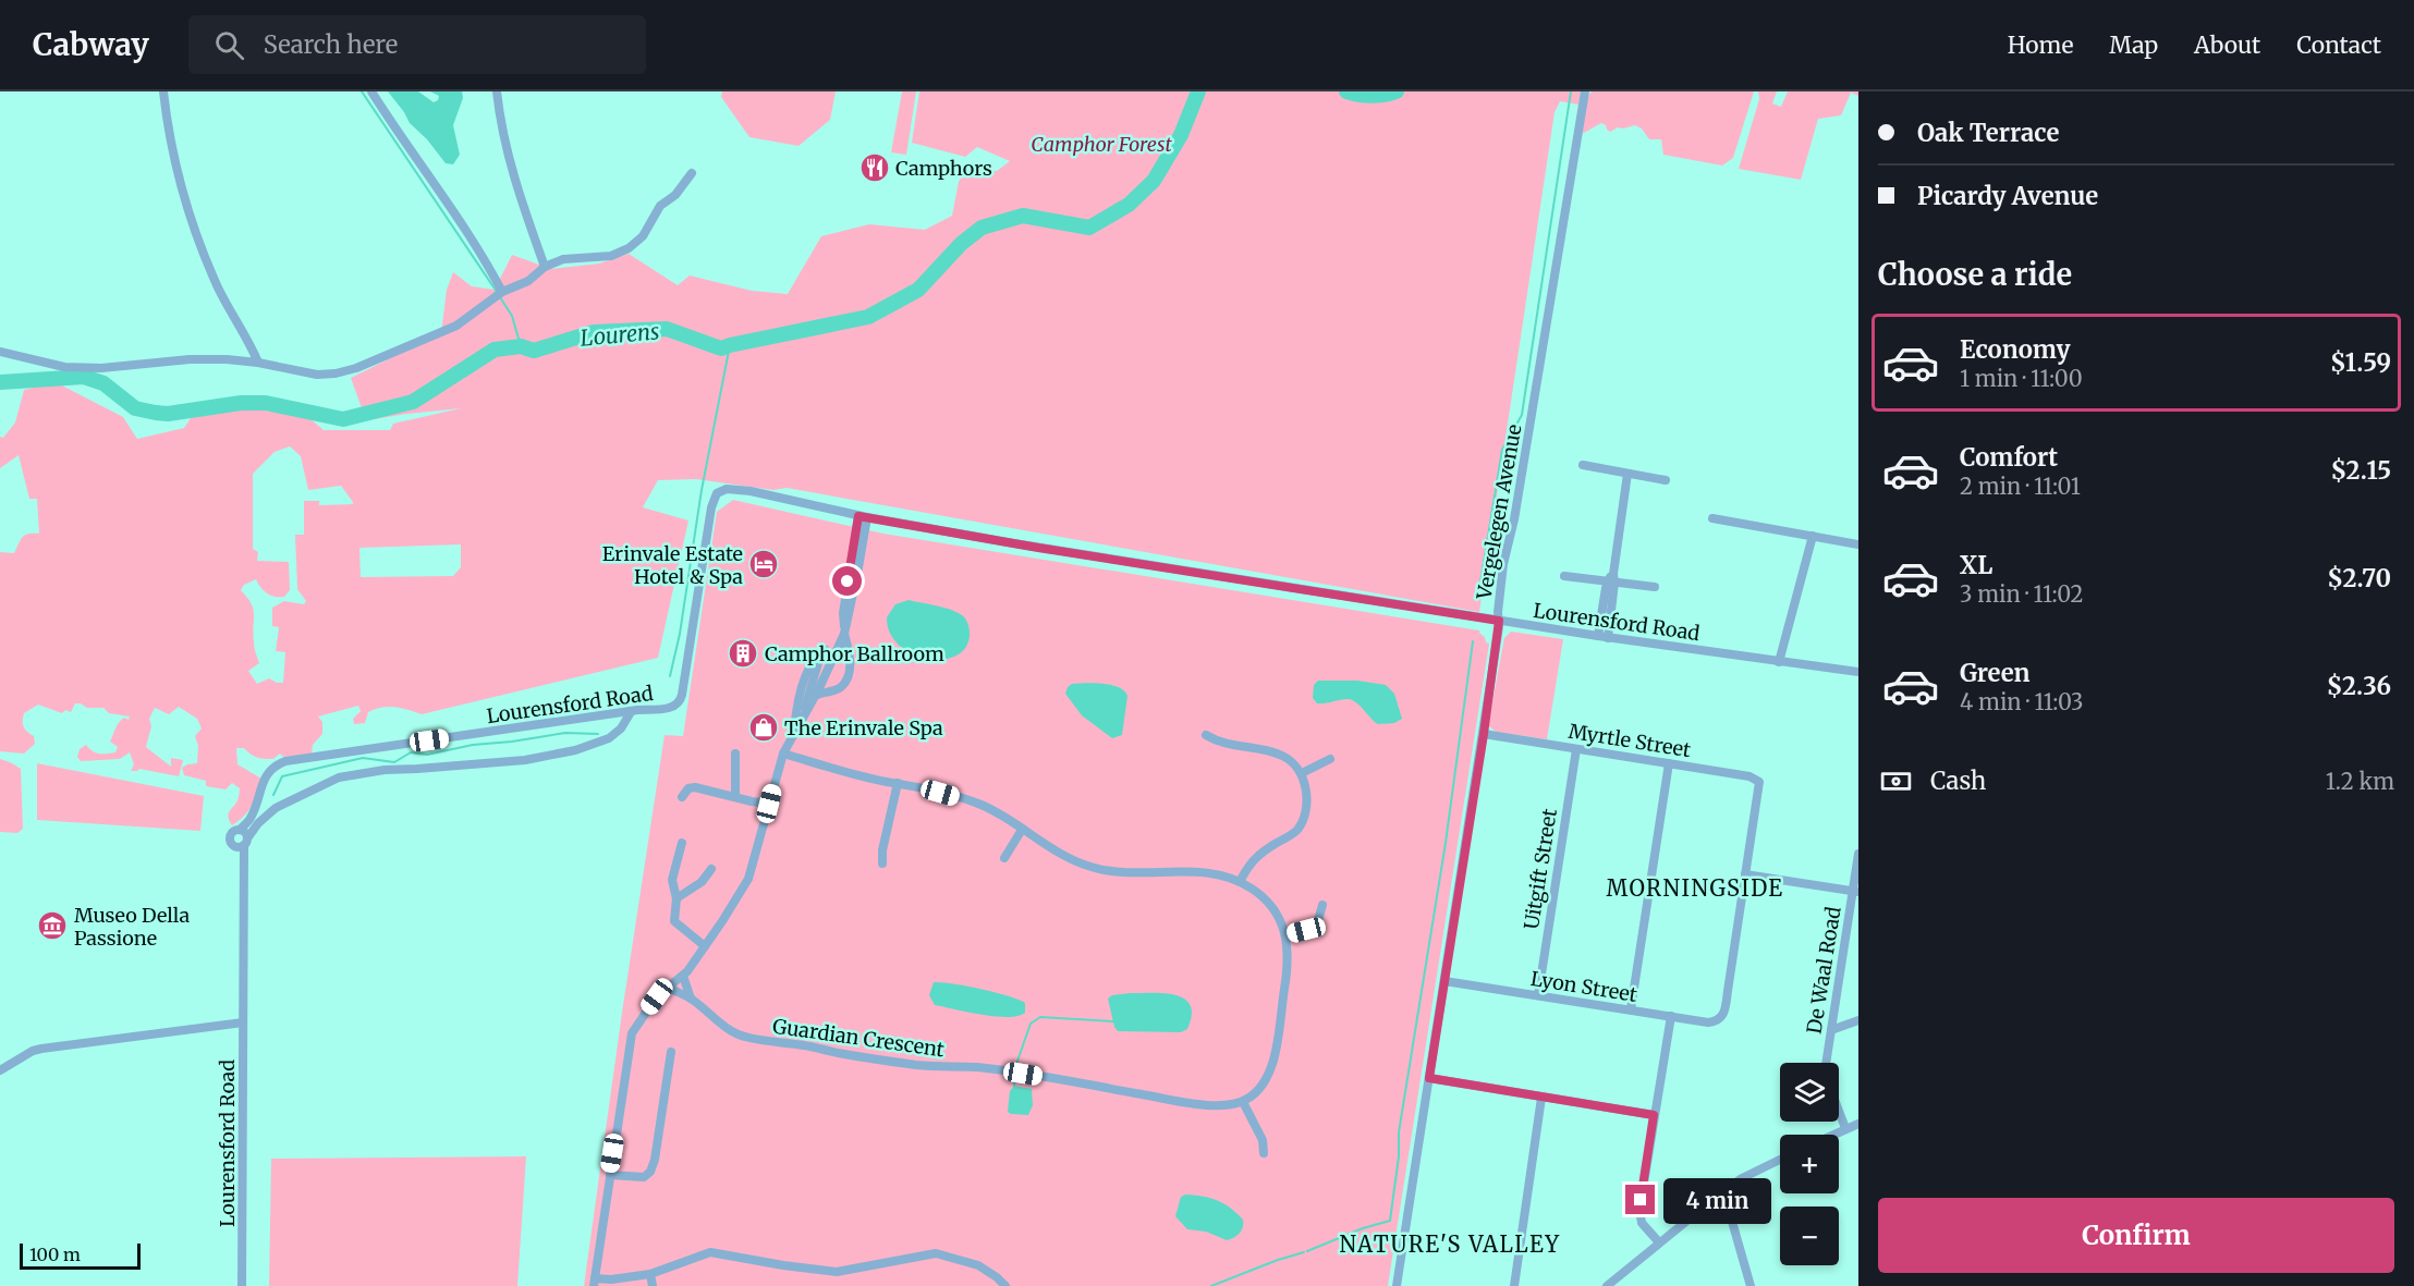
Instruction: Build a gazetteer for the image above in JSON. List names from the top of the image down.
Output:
{
  "streets": {
    "street": [
      "Vergelegen Avenue",
      "Lourensford Road",
      "Myrtle Street",
      "Uitgift Street",
      "De Waal Road",
      "Lyon Street",
      "Guardian Crescent"
    ]
  },
  "crossings": [
    ["Vergelegen Avenue", "Lourensford Road"],
    ["Vergelegen Avenue", "Myrtle Street"],
    ["Vergelegen Avenue", "Lyon Street"],
    ["Myrtle Street", "Uitgift Street"],
    ["Myrtle Street", "Lyon Street"],
    ["Uitgift Street", "Lyon Street"]
  ],
  "districts": ["MORNINGSIDE", "NATURE'S VALLEY"],
  "water": ["Lourens"],
  "parks": ["Camphor Forest"],
  "places": {
    "restaurant": ["Camphors"],
    "hotel": ["Erinvale Estate Hotel & Spa"],
    "building": ["Camphor Ballroom"],
    "shop": ["The Erinvale Spa"],
    "museum": ["Museo Della Passione"]
  },
  "scale_bar": "100 m",
  "page": {
    "header": "Cabway",
    "search": "Search here",
    "nav": [
      "Home",
      "Map",
      "About",
      "Contact"
    ],
    "banner": ["Oak Terrace", "Picardy Avenue"],
    "heading": "Choose a ride",
    "list": [
      {
        "name": "Economy",
        "note": "1 min · 11:00",
        "value": "$1.59"
      },
      {
        "name": "Comfort",
        "note": "2 min · 11:01",
        "value": "$2.15"
      },
      {
        "name": "XL",
        "note": "3 min · 11:02",
        "value": "$2.70"
      },
      {
        "name": "Green",
        "note": "4 min · 11:03",
        "value": "$2.36"
      }
    ],
    "pay": ["Cash", "1.2 km"],
    "map_buttons": ["+", "−"],
    "bubble": "4 min",
    "buttons": "Confirm",
    "scale": "100 m"
  }
}
